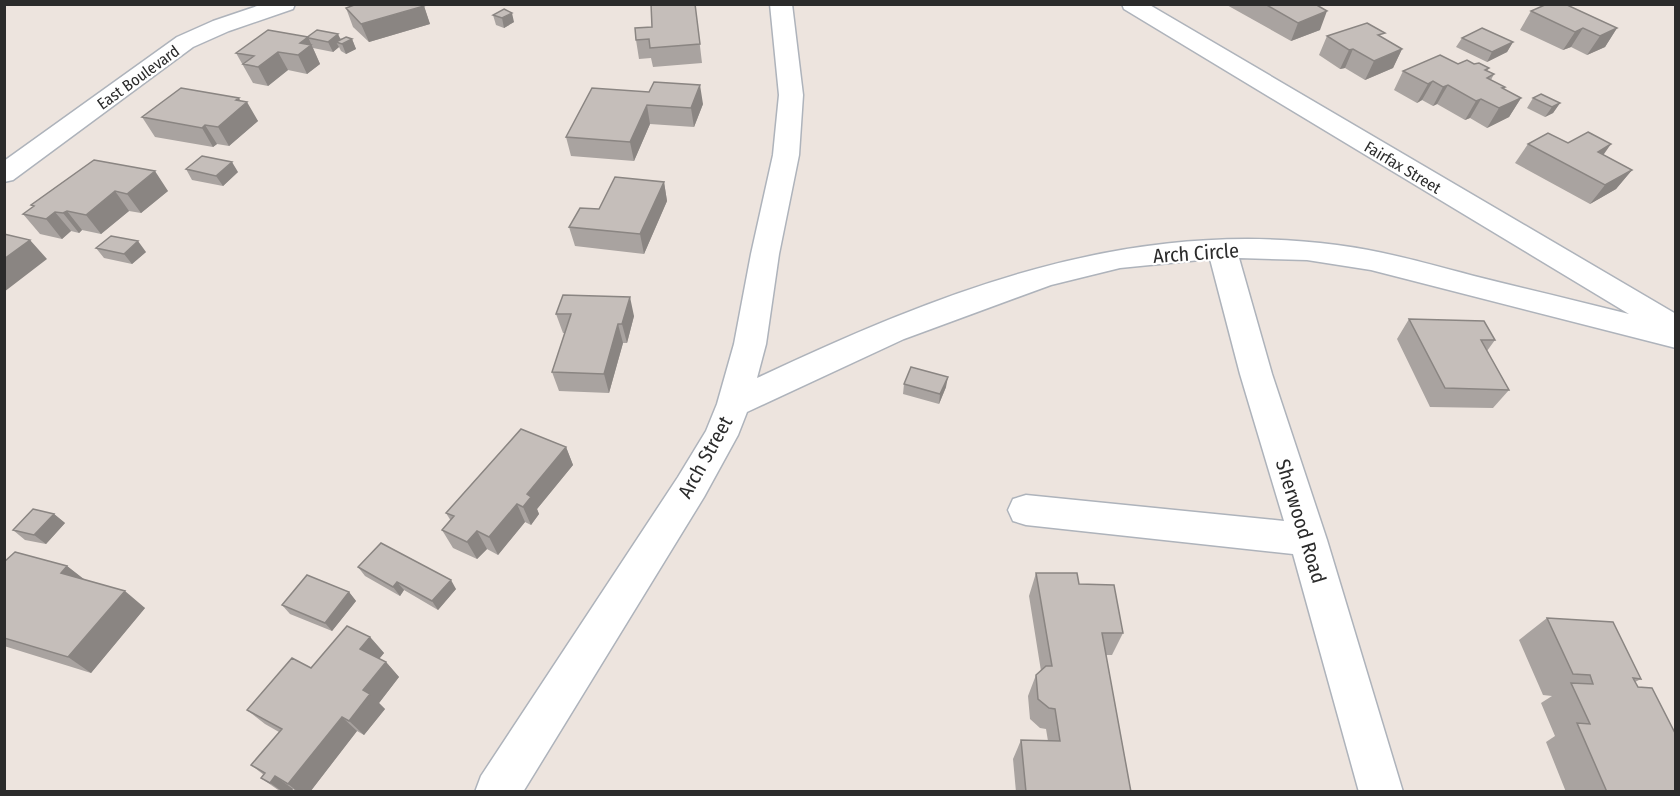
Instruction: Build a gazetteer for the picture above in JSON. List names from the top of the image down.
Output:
{
  "streets": {
    "street": [
      "East Boulevard",
      "Fairfax Street",
      "Arch Circle",
      "Arch Street",
      "Sherwood Road"
    ]
  },
  "crossings": [
    ["Arch Circle", "Arch Street"],
    ["Arch Circle", "Sherwood Road"]
  ]
}
